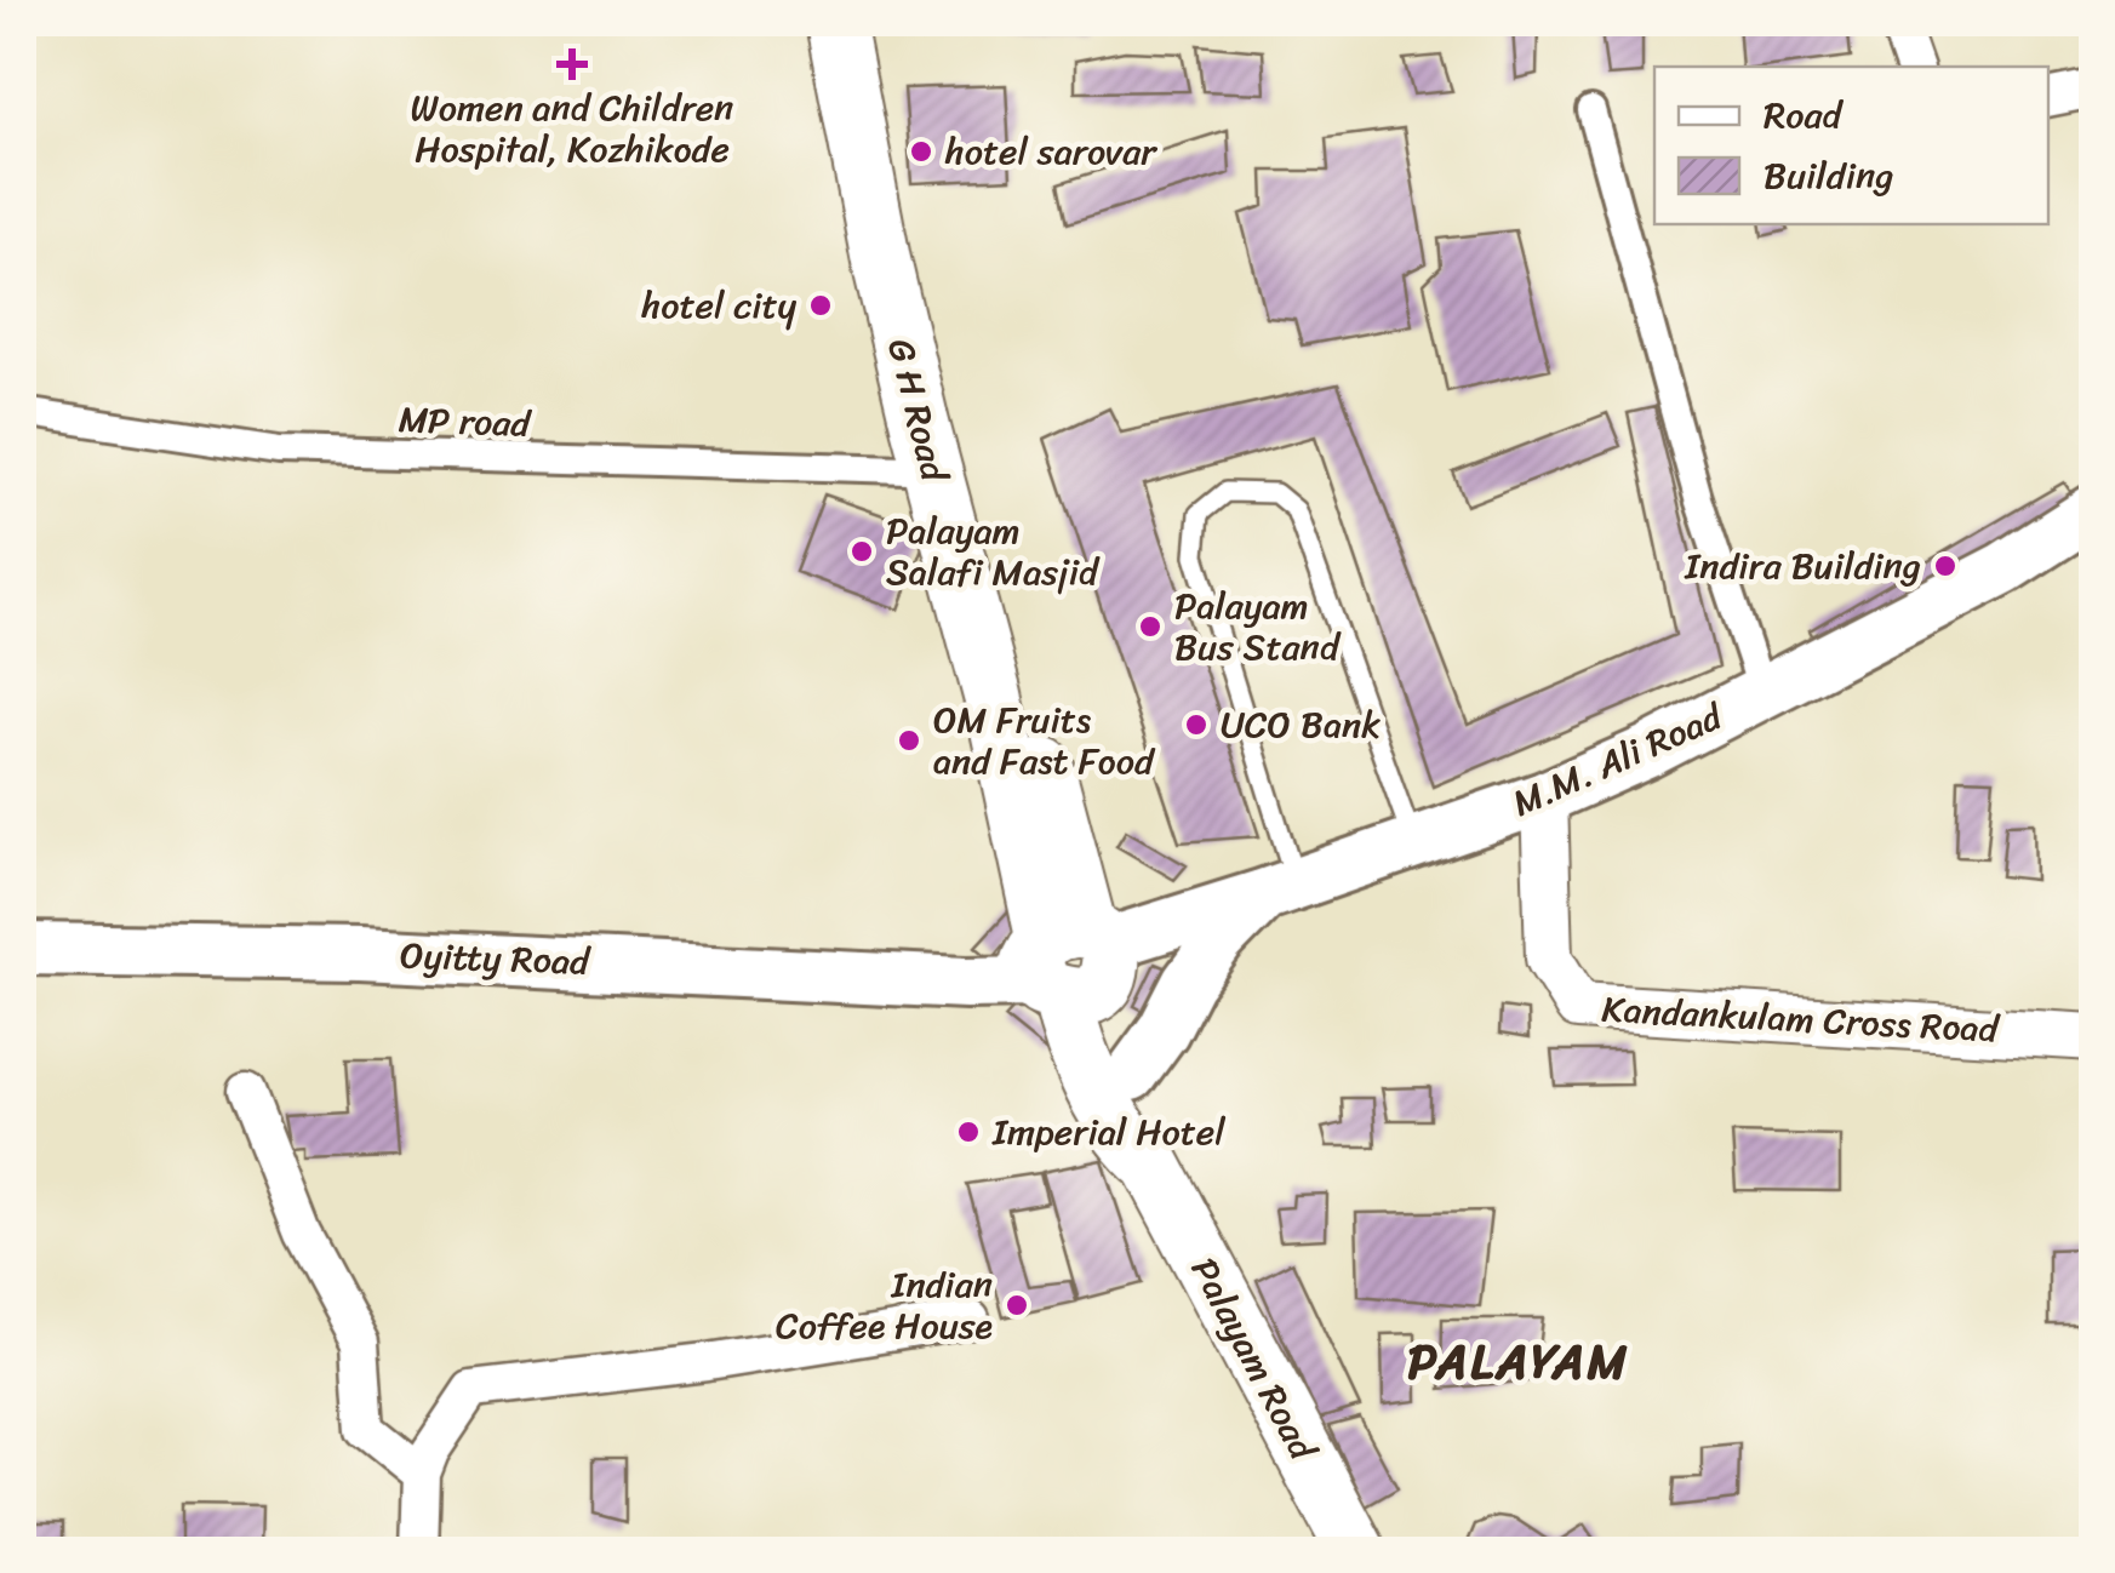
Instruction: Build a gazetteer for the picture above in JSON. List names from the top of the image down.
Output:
{
  "streets": {
    "main road": [
      "G H Road",
      "M.M. Ali Road",
      "Oyitty Road",
      "Palayam Road"
    ],
    "street": ["MP road", "Kandankulam Cross Road"]
  },
  "crossings": [
    ["G H Road", "M.M. Ali Road"],
    ["G H Road", "Oyitty Road"],
    ["M.M. Ali Road", "Oyitty Road"],
    ["M.M. Ali Road", "Kandankulam Cross Road"]
  ],
  "districts": ["PALAYAM"],
  "places": {
    "health": ["Women and Children Hospital, Kozhikode"],
    "other": [
      "hotel sarovar",
      "hotel city",
      "Palayam Salafi Masjid",
      "Indira Building",
      "Palayam Bus Stand",
      "UCO Bank",
      "OM Fruits and Fast Food",
      "Imperial Hotel",
      "Indian Coffee House"
    ]
  },
  "legend": ["Road", "Building"]
}
